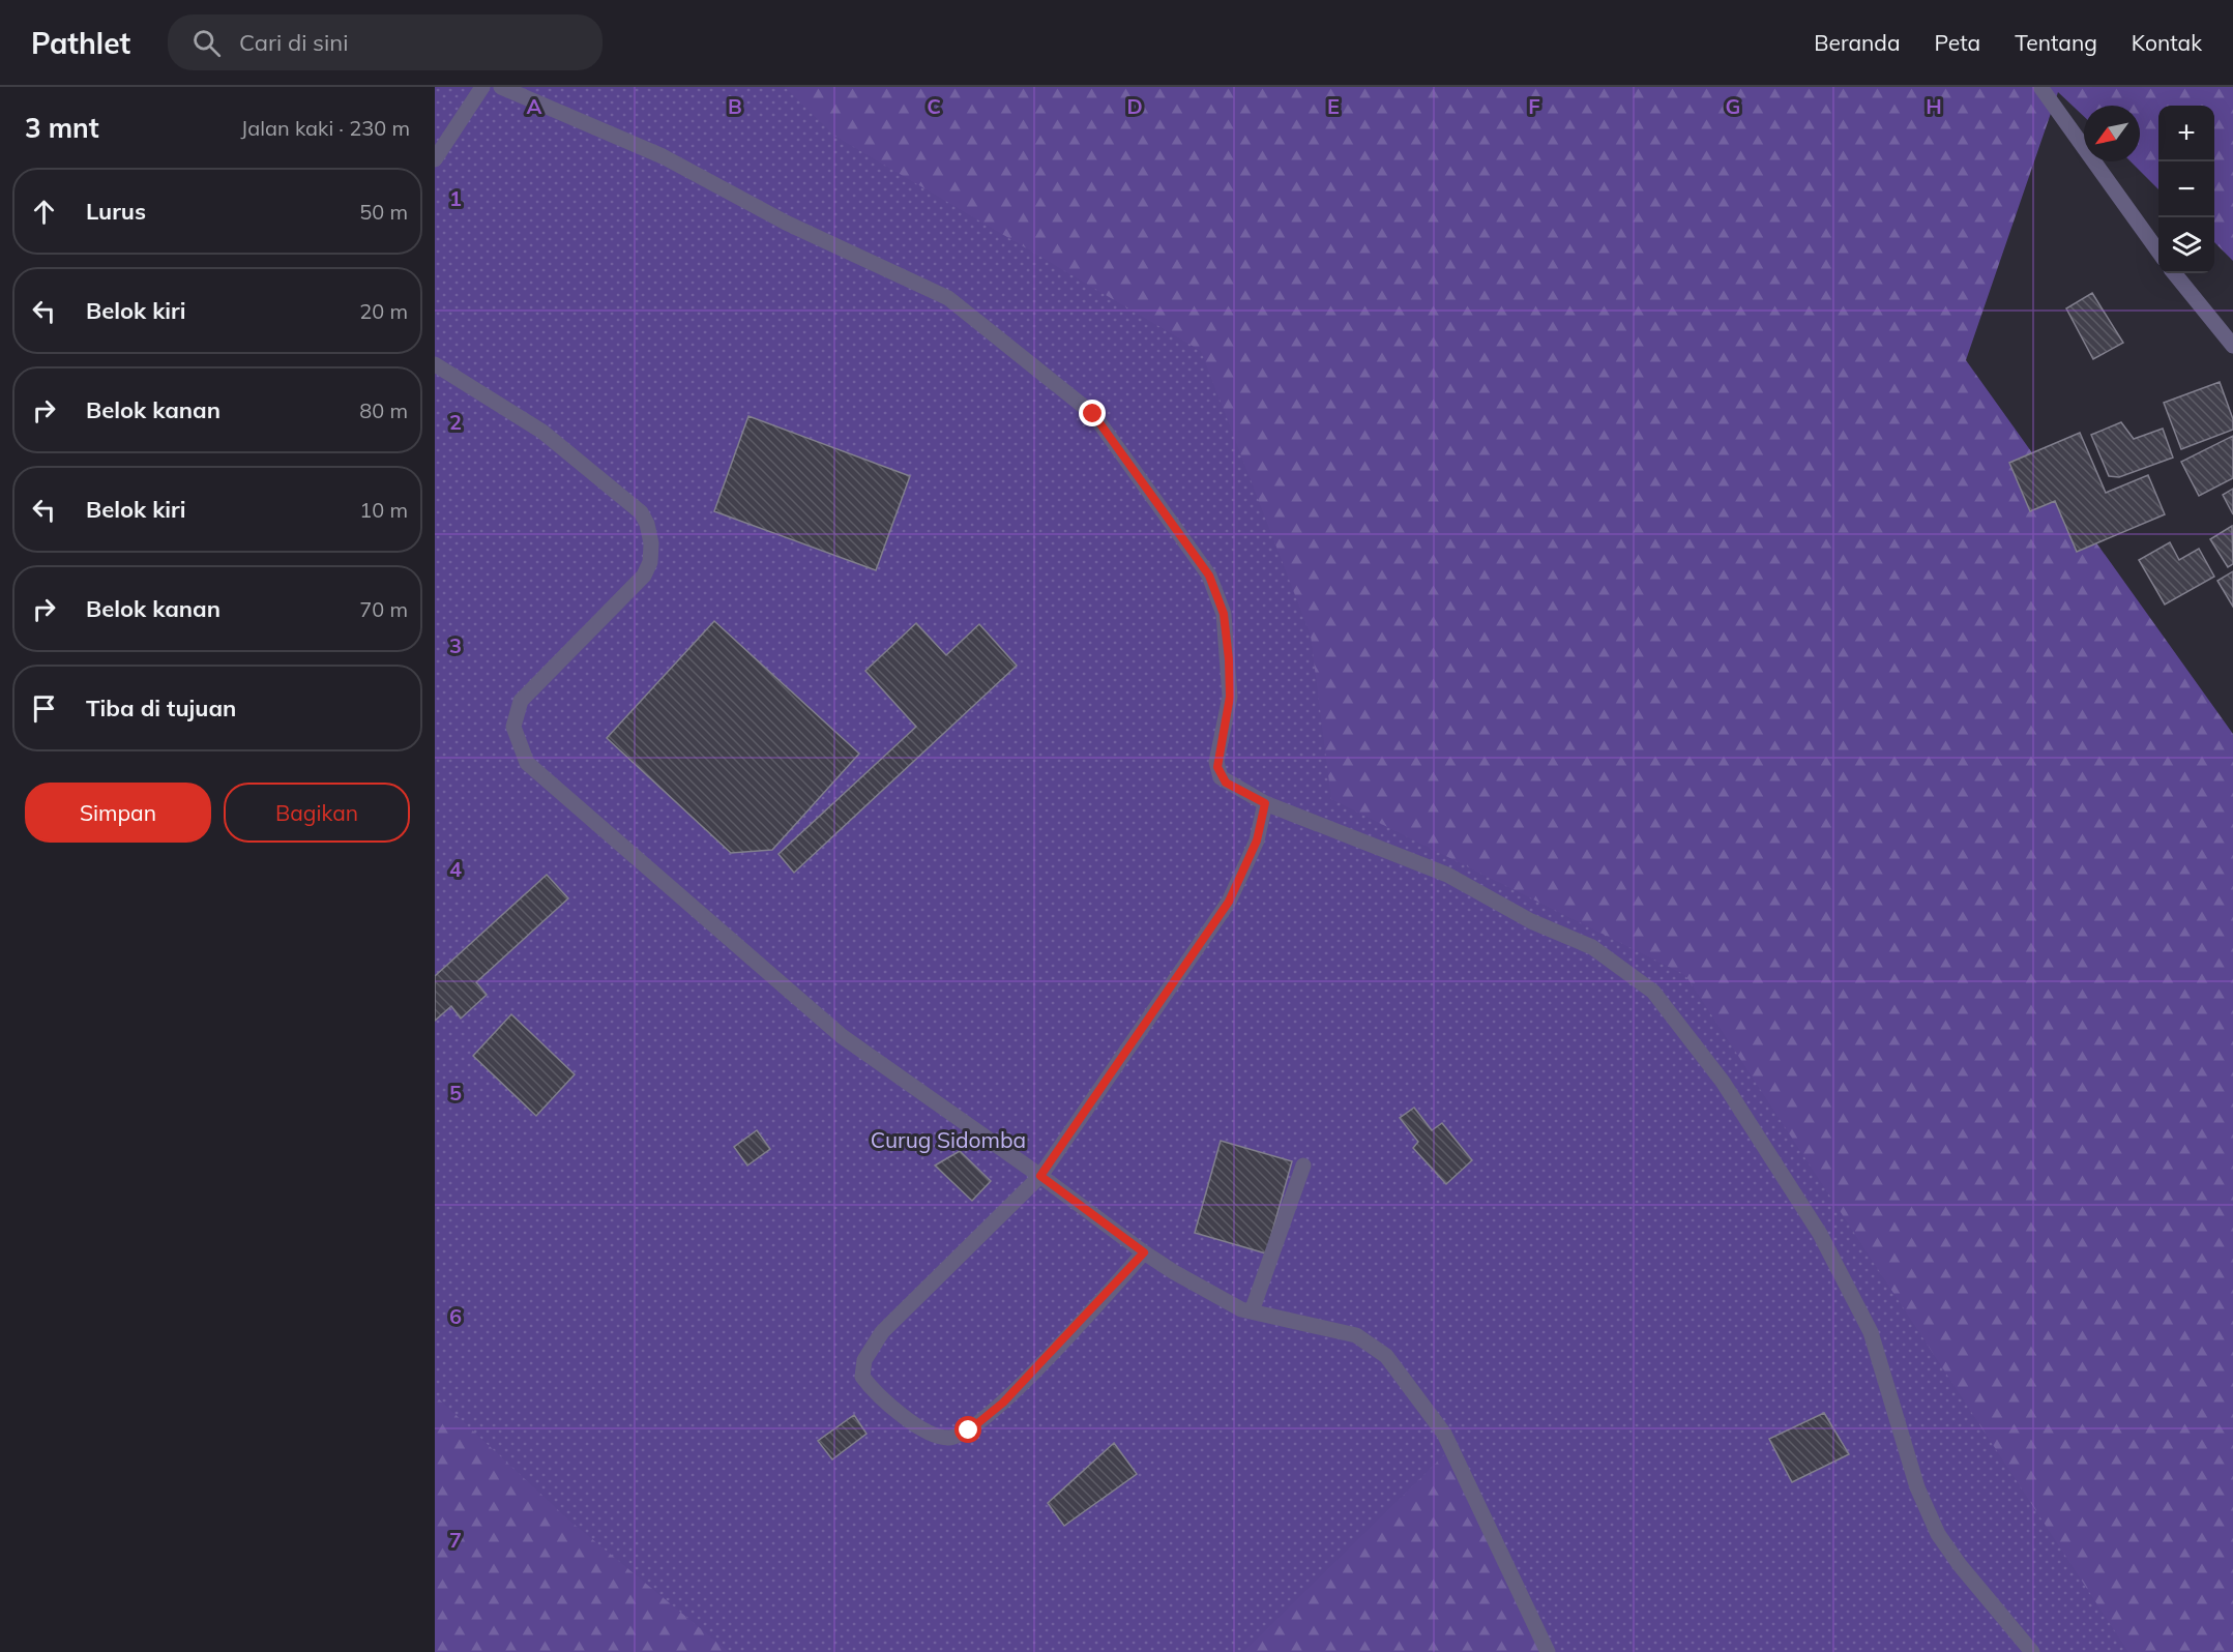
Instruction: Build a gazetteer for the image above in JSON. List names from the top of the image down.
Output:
{
  "parks": ["Curug Sidomba"],
  "north": "bottom left",
  "page": {
    "header": "Pathlet",
    "search": "Cari di sini",
    "nav": [
      "Beranda",
      "Peta",
      "Tentang",
      "Kontak"
    ],
    "heading": ["3 mnt", "Jalan kaki · 230 m"],
    "map_buttons": ["+", "−"],
    "list": [
      ["Lurus", "50 m"],
      ["Belok kiri", "20 m"],
      ["Belok kanan", "80 m"],
      ["Belok kiri", "10 m"],
      ["Belok kanan", "70 m"],
      "Tiba di tujuan"
    ],
    "buttons": ["Simpan", "Bagikan"]
  },
  "grid": {
    "columns": [
      "A",
      "B",
      "C",
      "D",
      "E",
      "F",
      "G",
      "H"
    ],
    "rows": [
      "1",
      "2",
      "3",
      "4",
      "5",
      "6",
      "7"
    ]
  }
}
